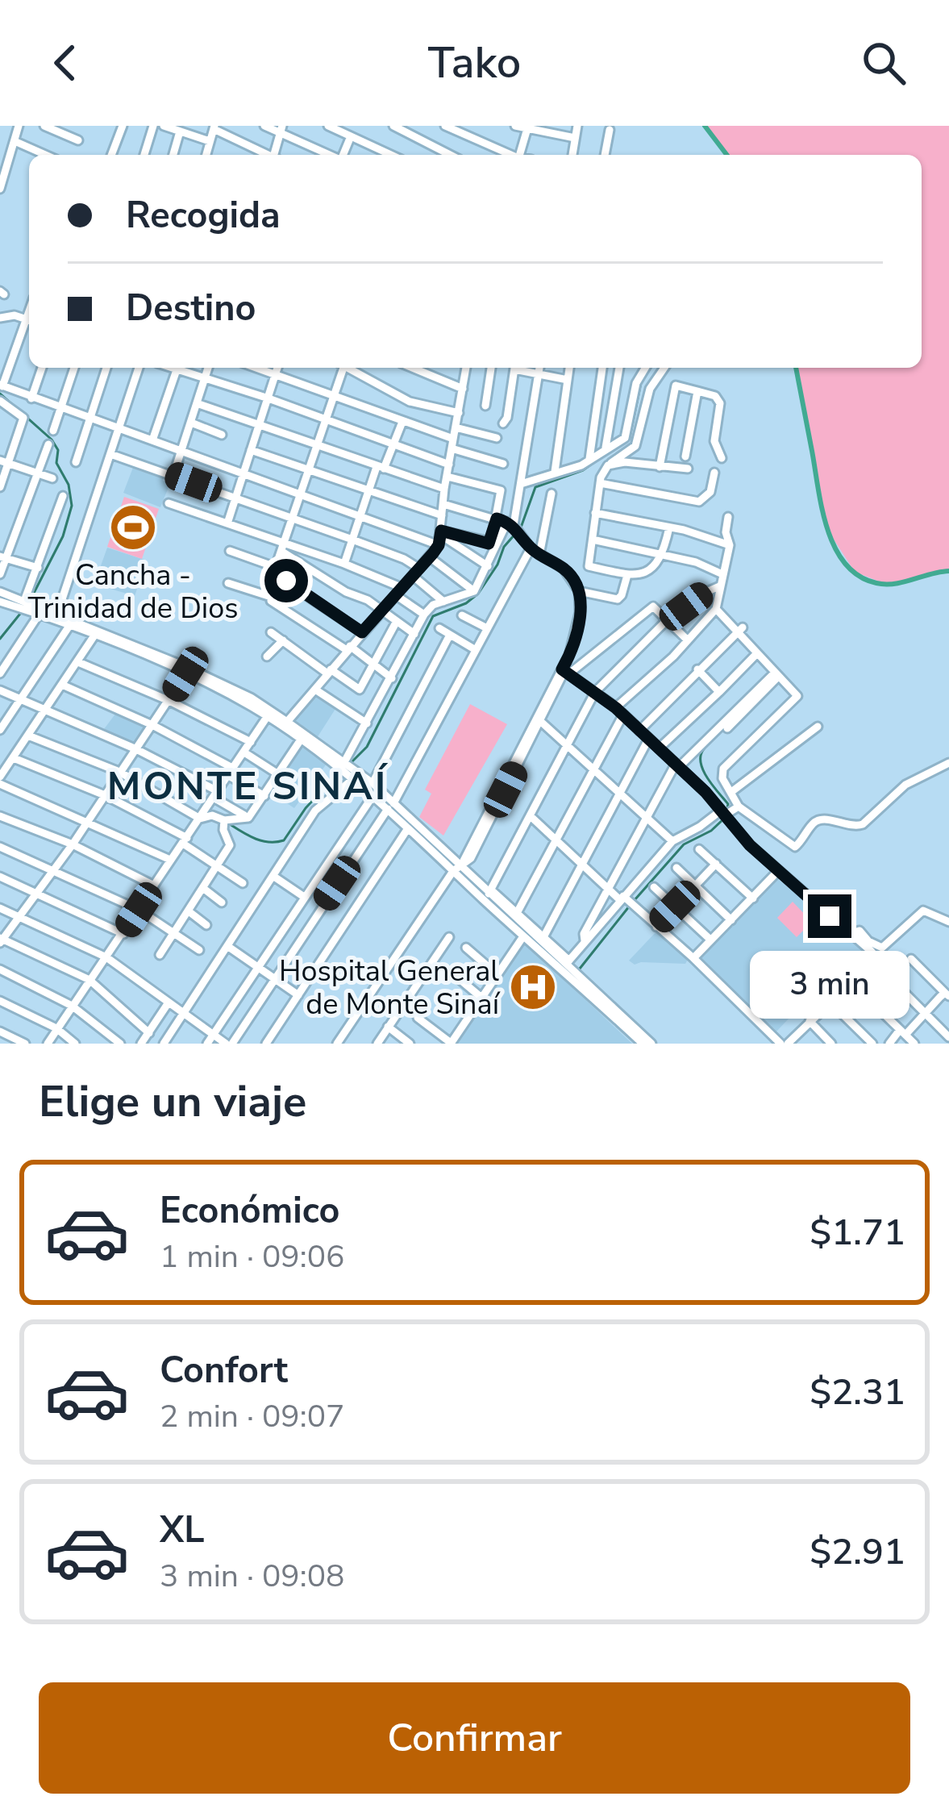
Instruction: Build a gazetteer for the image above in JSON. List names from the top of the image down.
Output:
{
  "districts": ["MONTE SINAÍ"],
  "places": {
    "sports": ["Cancha - Trinidad de Dios"],
    "hospital": ["Hospital General de Monte Sinaí"]
  },
  "page": {
    "header": "Tako",
    "banner": ["Recogida", "Destino"],
    "bubble": "3 min",
    "heading": "Elige un viaje",
    "list": [
      {
        "name": "Económico",
        "note": "1 min · 09:06",
        "value": "$1.71"
      },
      {
        "name": "Confort",
        "note": "2 min · 09:07",
        "value": "$2.31"
      },
      {
        "name": "XL",
        "note": "3 min · 09:08",
        "value": "$2.91"
      }
    ],
    "buttons": "Confirmar"
  }
}
